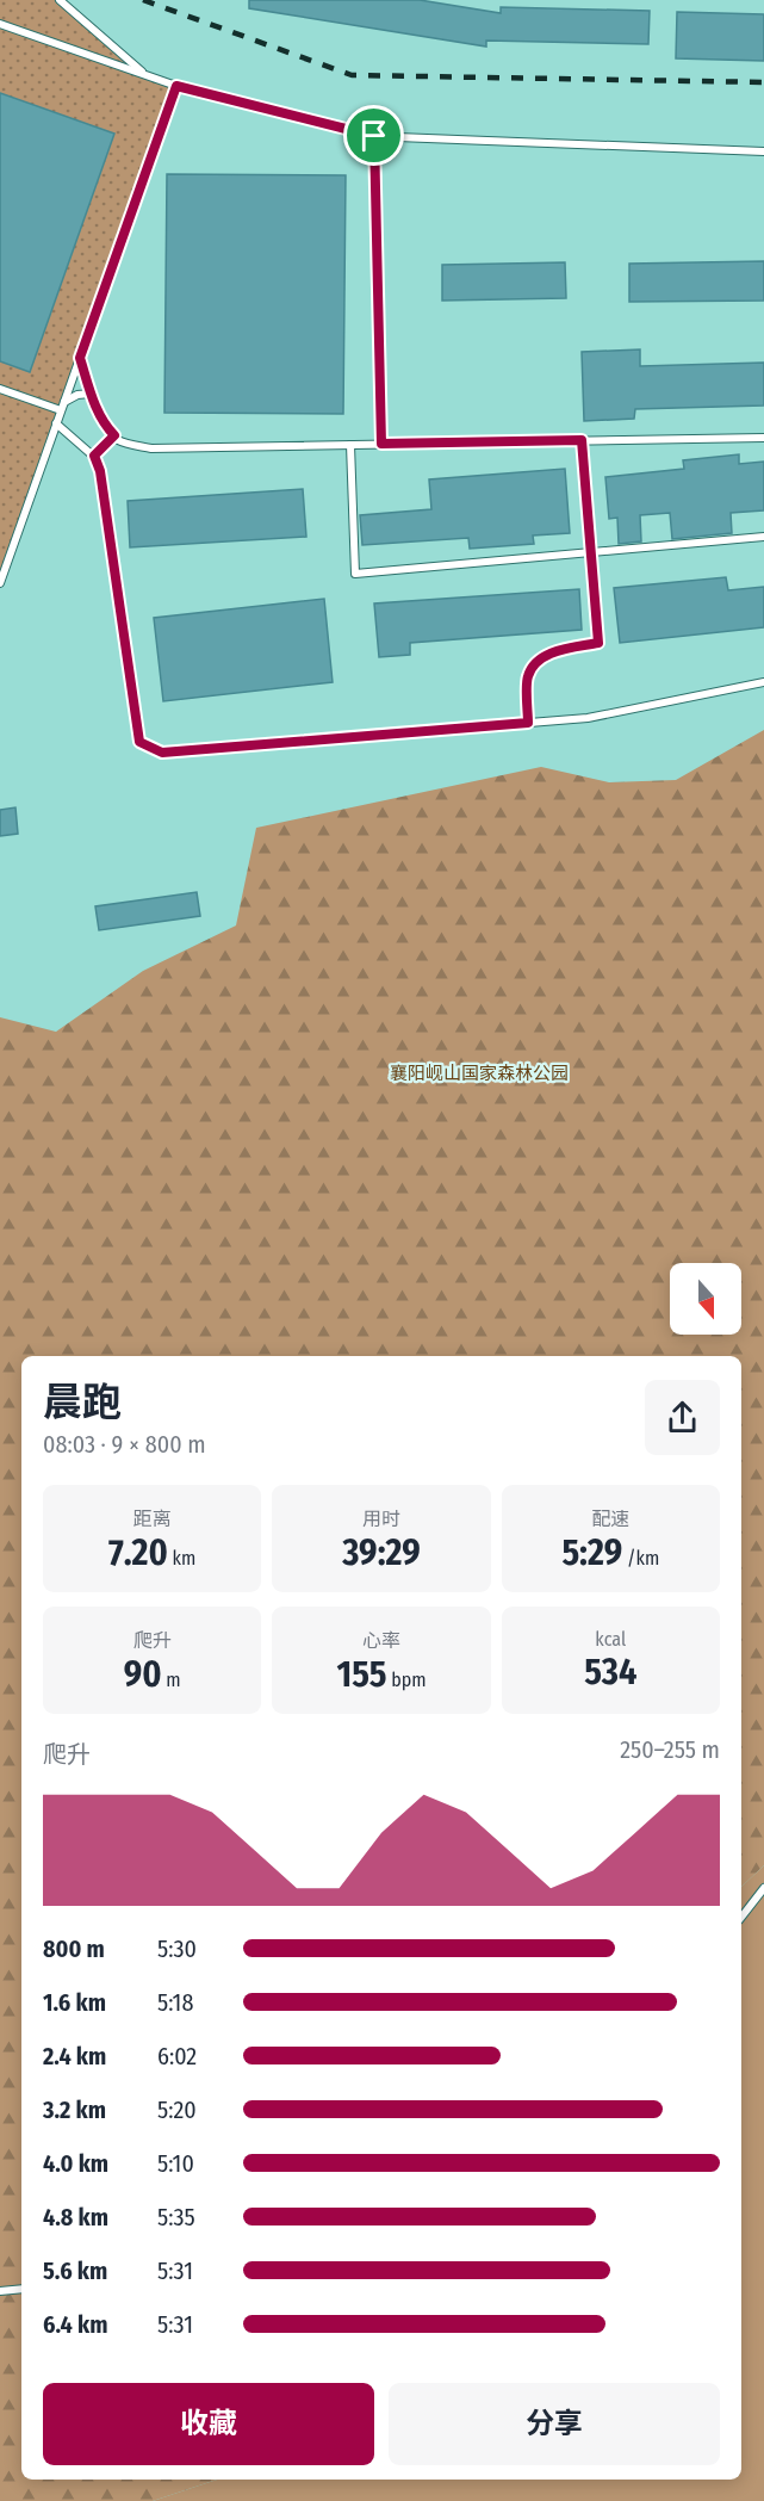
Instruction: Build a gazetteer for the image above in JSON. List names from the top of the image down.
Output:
{
  "parks": ["襄阳岘山国家森林公园"],
  "north": "bottom",
  "page": {
    "heading": ["晨跑", "08:03 · 9 × 800 m"],
    "stats": [
      ["距离", "7.20 km"],
      ["用时", "39:29"],
      ["配速", "5:29 /km"],
      ["爬升", "90 m"],
      ["心率", "155 bpm"],
      ["kcal", "534"]
    ],
    "chart": ["爬升", "250–255 m"],
    "list": [
      {
        "name": "800 m",
        "note": "5:30"
      },
      {
        "name": "1.6 km",
        "note": "5:18"
      },
      {
        "name": "2.4 km",
        "note": "6:02"
      },
      {
        "name": "3.2 km",
        "note": "5:20"
      },
      {
        "name": "4.0 km",
        "note": "5:10"
      },
      {
        "name": "4.8 km",
        "note": "5:35"
      },
      {
        "name": "5.6 km",
        "note": "5:31"
      },
      {
        "name": "6.4 km",
        "note": "5:31"
      }
    ],
    "buttons": ["收藏", "分享"]
  }
}
